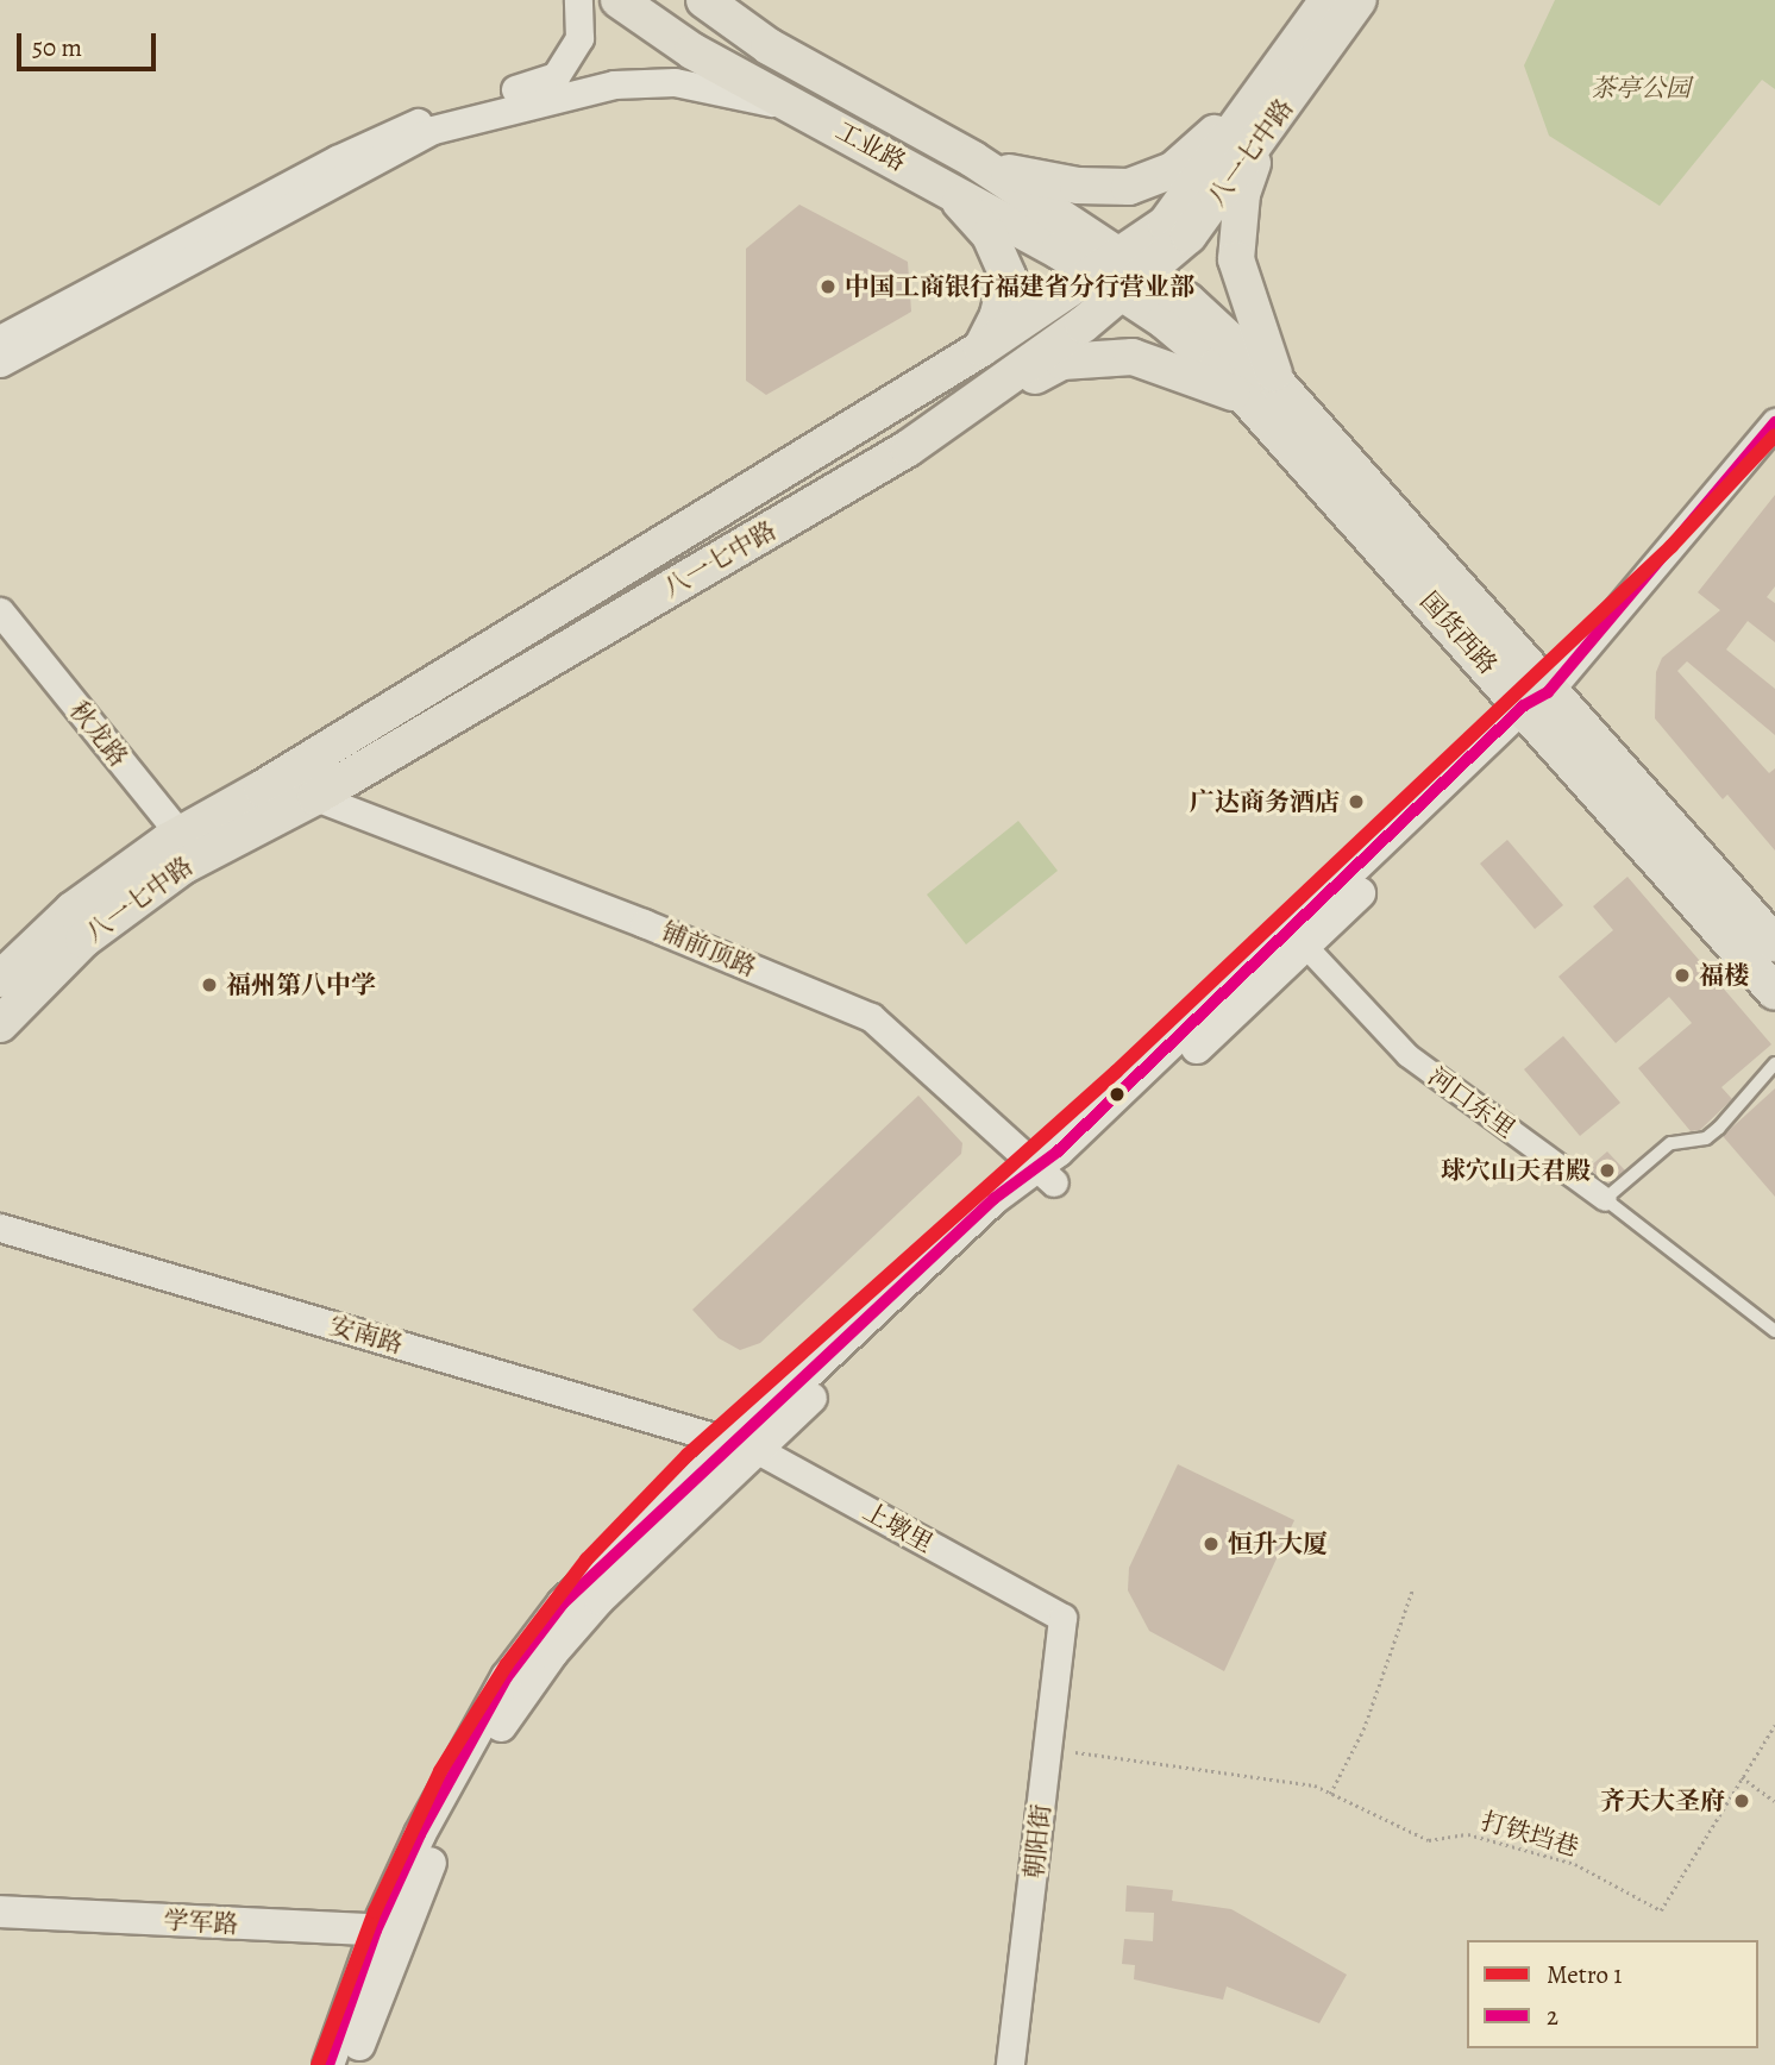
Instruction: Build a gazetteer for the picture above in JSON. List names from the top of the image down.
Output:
{
  "streets": {
    "main road": [
      "工业路",
      "八一七中路",
      "国货西路",
      "学军路"
    ],
    "street": [
      "秋龙路",
      "铺前顶路",
      "河口东里",
      "安南路",
      "上墩里",
      "朝阳街"
    ],
    "path": ["打铁垱巷"]
  },
  "crossings": [
    ["工业路", "八一七中路"],
    ["工业路", "国货西路"],
    ["八一七中路", "国货西路"],
    ["八一七中路", "秋龙路"],
    ["八一七中路", "铺前顶路"],
    ["安南路", "上墩里"],
    ["上墩里", "朝阳街"]
  ],
  "parks": ["茶亭公园"],
  "places": [
    "中国工商银行福建省分行营业部",
    "广达商务酒店",
    "福楼",
    "福州第八中学",
    "球穴山天君殿",
    "恒升大厦",
    "齐天大圣府"
  ],
  "lines": ["transit line 2", "metro line 1"],
  "legend": ["Metro 1", "2"],
  "scale_bar": "50 m"
}
